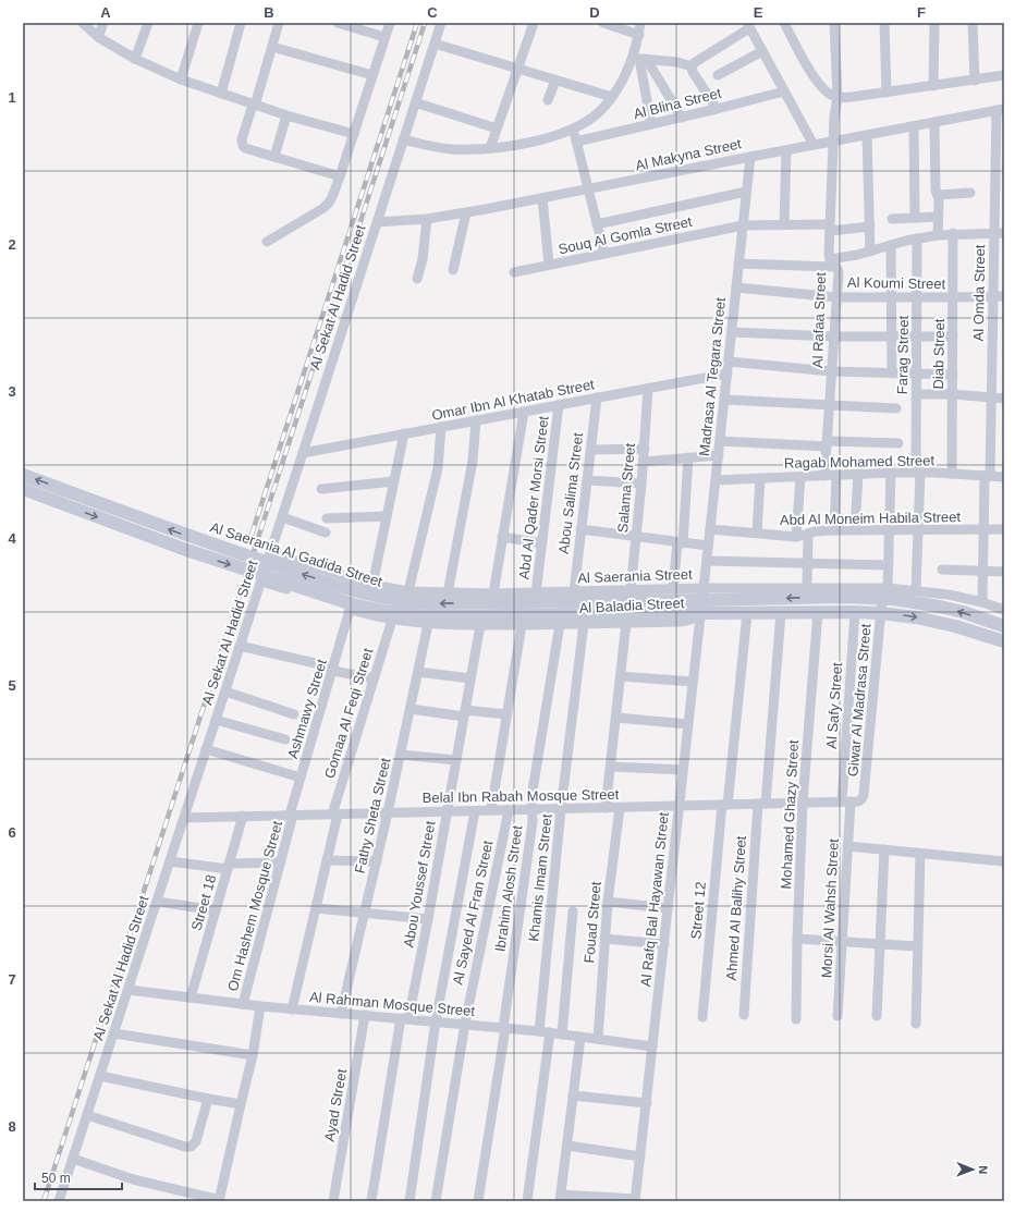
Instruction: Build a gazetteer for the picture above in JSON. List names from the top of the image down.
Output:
{
  "streets": {
    "street": [
      "Al Blina Street",
      "Al Makyna Street",
      "Souq Al Gomla Street",
      "Al Koumi Street",
      "Al Omda Street",
      "Al Sekat Al Hadid Street",
      "Al Rafaa Street",
      "Diab Street",
      "Farag Street",
      "Madrasa Al Tegara Street",
      "Omar Ibn Al Khatab Street",
      "Ragab Mohamed Street",
      "Salama Street",
      "Abou Salima Street",
      "Abd Al Qader Morsi Street",
      "Abd Al Moneim Habila Street",
      "Al Saerania Al Gadida Street",
      "Al Saerania Street",
      "Al Baladia Street",
      "Giwar Al Madrasa Street",
      "Al Safy Street",
      "Ashmawy Street",
      "Gomaa Al Feqi Street",
      "Belal Ibn Rabah Mosque Street",
      "Mohamed Ghazy Street",
      "Fathy Sheta Street",
      "Khamis Imam Street",
      "Abou Youssef Street",
      "Ibrahim Alosh Street",
      "Al Rafq Bal Hayawan Street",
      "Street 18",
      "Om Hashem Mosque Street",
      "Ahmed Al Balihy Street",
      "Morsi Al Wahsh Street",
      "Street 12",
      "Al Sayed Al Fran Street",
      "Fouad Street",
      "Al Rahman Mosque Street",
      "Ayad Street"
    ]
  },
  "crossings": [
    ["Al Makyna Street", "Al Omda Street"],
    ["Al Makyna Street", "Al Sekat Al Hadid Street"],
    ["Al Makyna Street", "Al Rafaa Street"],
    ["Al Makyna Street", "Madrasa Al Tegara Street"],
    ["Souq Al Gomla Street", "Al Rafaa Street"],
    ["Souq Al Gomla Street", "Madrasa Al Tegara Street"],
    ["Al Koumi Street", "Al Omda Street"],
    ["Al Koumi Street", "Al Rafaa Street"],
    ["Al Koumi Street", "Diab Street"],
    ["Al Koumi Street", "Farag Street"],
    ["Al Koumi Street", "Madrasa Al Tegara Street"],
    ["Al Omda Street", "Ragab Mohamed Street"],
    ["Al Omda Street", "Abd Al Moneim Habila Street"],
    ["Al Omda Street", "Al Saerania Street"],
    ["Al Sekat Al Hadid Street", "Omar Ibn Al Khatab Street"],
    ["Al Sekat Al Hadid Street", "Al Saerania Street"],
    ["Al Sekat Al Hadid Street", "Al Baladia Street"],
    ["Al Sekat Al Hadid Street", "Belal Ibn Rabah Mosque Street"],
    ["Al Sekat Al Hadid Street", "Al Rahman Mosque Street"],
    ["Al Rafaa Street", "Ragab Mohamed Street"],
    ["Diab Street", "Ragab Mohamed Street"],
    ["Farag Street", "Ragab Mohamed Street"],
    ["Farag Street", "Abd Al Moneim Habila Street"],
    ["Farag Street", "Al Saerania Street"],
    ["Madrasa Al Tegara Street", "Omar Ibn Al Khatab Street"],
    ["Madrasa Al Tegara Street", "Ragab Mohamed Street"],
    ["Madrasa Al Tegara Street", "Abd Al Moneim Habila Street"],
    ["Madrasa Al Tegara Street", "Al Saerania Al Gadida Street"],
    ["Madrasa Al Tegara Street", "Al Saerania Street"],
    ["Madrasa Al Tegara Street", "Al Baladia Street"],
    ["Madrasa Al Tegara Street", "Al Rafq Bal Hayawan Street"],
    ["Omar Ibn Al Khatab Street", "Salama Street"],
    ["Omar Ibn Al Khatab Street", "Abou Salima Street"],
    ["Omar Ibn Al Khatab Street", "Abd Al Qader Morsi Street"],
    ["Ragab Mohamed Street", "Giwar Al Madrasa Street"],
    ["Salama Street", "Al Saerania Street"],
    ["Abou Salima Street", "Al Saerania Street"],
    ["Abd Al Qader Morsi Street", "Al Saerania Street"],
    ["Abd Al Moneim Habila Street", "Giwar Al Madrasa Street"],
    ["Al Saerania Al Gadida Street", "Al Saerania Street"],
    ["Al Saerania Al Gadida Street", "Al Baladia Street"],
    ["Al Saerania Al Gadida Street", "Al Rafq Bal Hayawan Street"],
    ["Al Saerania Street", "Al Baladia Street"],
    ["Al Saerania Street", "Giwar Al Madrasa Street"],
    ["Al Saerania Street", "Al Rafq Bal Hayawan Street"],
    ["Al Baladia Street", "Giwar Al Madrasa Street"],
    ["Al Baladia Street", "Al Safy Street"],
    ["Al Baladia Street", "Ashmawy Street"],
    ["Al Baladia Street", "Gomaa Al Feqi Street"],
    ["Al Baladia Street", "Mohamed Ghazy Street"],
    ["Al Baladia Street", "Fathy Sheta Street"],
    ["Al Baladia Street", "Khamis Imam Street"],
    ["Al Baladia Street", "Abou Youssef Street"],
    ["Al Baladia Street", "Ibrahim Alosh Street"],
    ["Al Baladia Street", "Al Rafq Bal Hayawan Street"],
    ["Al Baladia Street", "Ahmed Al Balihy Street"],
    ["Al Baladia Street", "Street 12"],
    ["Giwar Al Madrasa Street", "Al Safy Street"],
    ["Giwar Al Madrasa Street", "Belal Ibn Rabah Mosque Street"],
    ["Giwar Al Madrasa Street", "Morsi Al Wahsh Street"],
    ["Al Safy Street", "Belal Ibn Rabah Mosque Street"],
    ["Al Safy Street", "Morsi Al Wahsh Street"],
    ["Ashmawy Street", "Belal Ibn Rabah Mosque Street"],
    ["Ashmawy Street", "Om Hashem Mosque Street"],
    ["Gomaa Al Feqi Street", "Belal Ibn Rabah Mosque Street"],
    ["Gomaa Al Feqi Street", "Al Rahman Mosque Street"],
    ["Belal Ibn Rabah Mosque Street", "Mohamed Ghazy Street"],
    ["Belal Ibn Rabah Mosque Street", "Fathy Sheta Street"],
    ["Belal Ibn Rabah Mosque Street", "Khamis Imam Street"],
    ["Belal Ibn Rabah Mosque Street", "Abou Youssef Street"],
    ["Belal Ibn Rabah Mosque Street", "Ibrahim Alosh Street"],
    ["Belal Ibn Rabah Mosque Street", "Al Rafq Bal Hayawan Street"],
    ["Belal Ibn Rabah Mosque Street", "Street 18"],
    ["Belal Ibn Rabah Mosque Street", "Om Hashem Mosque Street"],
    ["Belal Ibn Rabah Mosque Street", "Ahmed Al Balihy Street"],
    ["Belal Ibn Rabah Mosque Street", "Morsi Al Wahsh Street"],
    ["Belal Ibn Rabah Mosque Street", "Street 12"],
    ["Belal Ibn Rabah Mosque Street", "Al Sayed Al Fran Street"],
    ["Belal Ibn Rabah Mosque Street", "Fouad Street"],
    ["Fathy Sheta Street", "Al Rahman Mosque Street"],
    ["Khamis Imam Street", "Al Rahman Mosque Street"],
    ["Abou Youssef Street", "Al Rahman Mosque Street"],
    ["Ibrahim Alosh Street", "Al Rahman Mosque Street"],
    ["Al Rafq Bal Hayawan Street", "Al Rahman Mosque Street"],
    ["Street 18", "Al Rahman Mosque Street"],
    ["Om Hashem Mosque Street", "Al Rahman Mosque Street"],
    ["Al Sayed Al Fran Street", "Al Rahman Mosque Street"],
    ["Fouad Street", "Al Rahman Mosque Street"],
    ["Al Rahman Mosque Street", "Ayad Street"]
  ],
  "scale_bar": "50 m",
  "north": "right",
  "grid": {
    "columns": [
      "A",
      "B",
      "C",
      "D",
      "E",
      "F"
    ],
    "rows": [
      "1",
      "2",
      "3",
      "4",
      "5",
      "6",
      "7",
      "8"
    ]
  }
}
